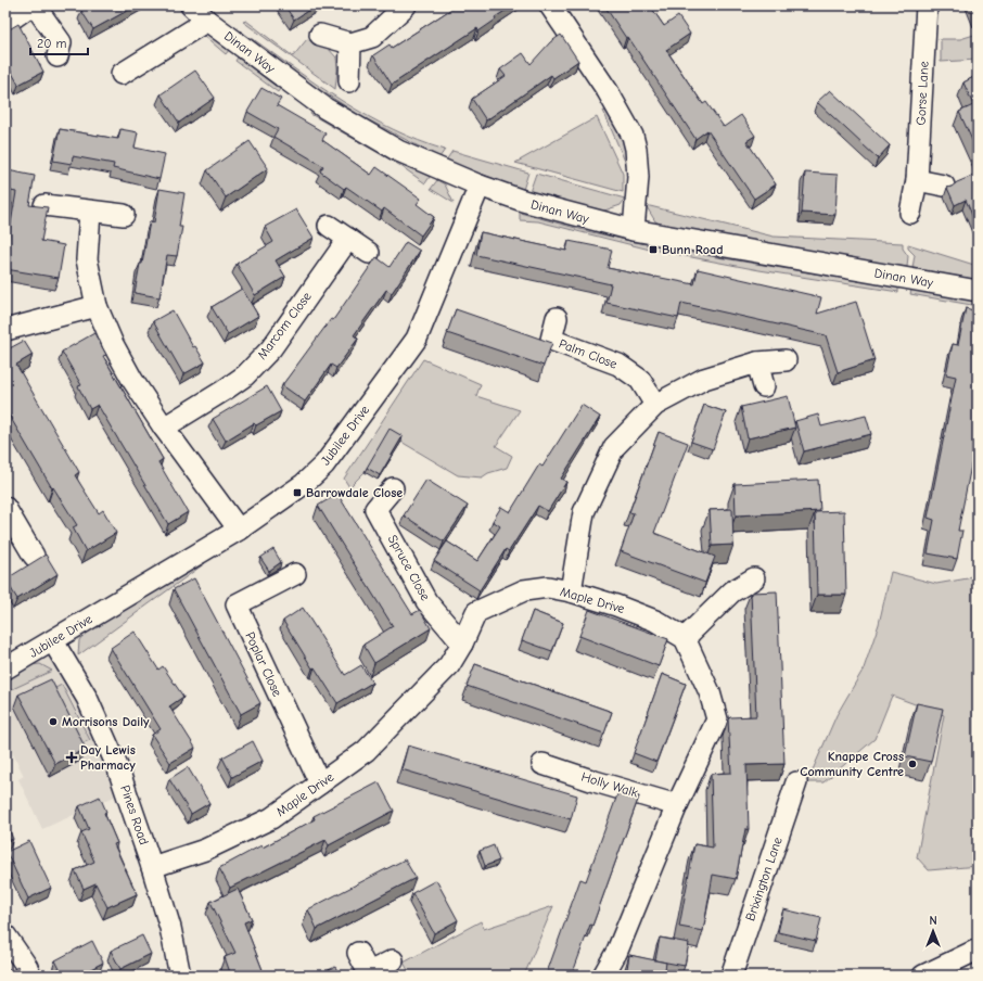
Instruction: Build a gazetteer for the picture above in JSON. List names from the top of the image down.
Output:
{
  "streets": {
    "street": [
      "Dinan Way",
      "Gorse Lane",
      "Marcom Close",
      "Palm Close",
      "Jubilee Drive",
      "Spruce Close",
      "Maple Drive",
      "Poplar Close",
      "Holly Walk",
      "Pines Road",
      "Brixington Lane"
    ]
  },
  "crossings": [
    ["Dinan Way", "Jubilee Drive"],
    ["Jubilee Drive", "Pines Road"],
    ["Spruce Close", "Maple Drive"],
    ["Maple Drive", "Poplar Close"],
    ["Maple Drive", "Pines Road"]
  ],
  "places": {
    "transit": ["Bunn Road", "Barrowdale Close"],
    "other": ["Morrisons Daily", "Knappe Cross Community Centre"],
    "health": ["Day Lewis Pharmacy"]
  },
  "scale_bar": "20 m",
  "north": "top"
}
